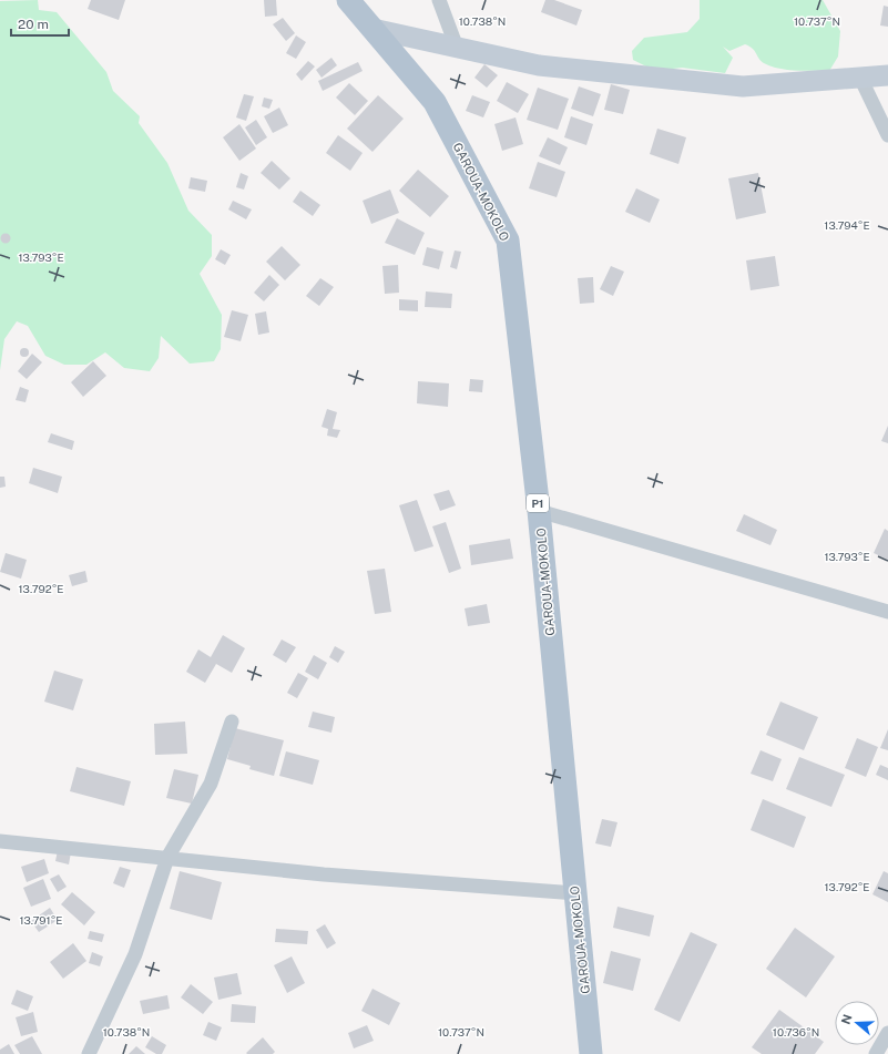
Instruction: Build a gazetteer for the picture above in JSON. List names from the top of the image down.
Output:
{
  "streets": {
    "main road": ["GAROUA-MOKOLO", "P1"]
  },
  "scale_bar": "20 m",
  "north": "left",
  "coordinates": [
    "10.738°N",
    "10.737°N",
    "13.794°E",
    "13.793°E",
    "13.792°E",
    "13.791°E",
    "10.736°N"
  ]
}
